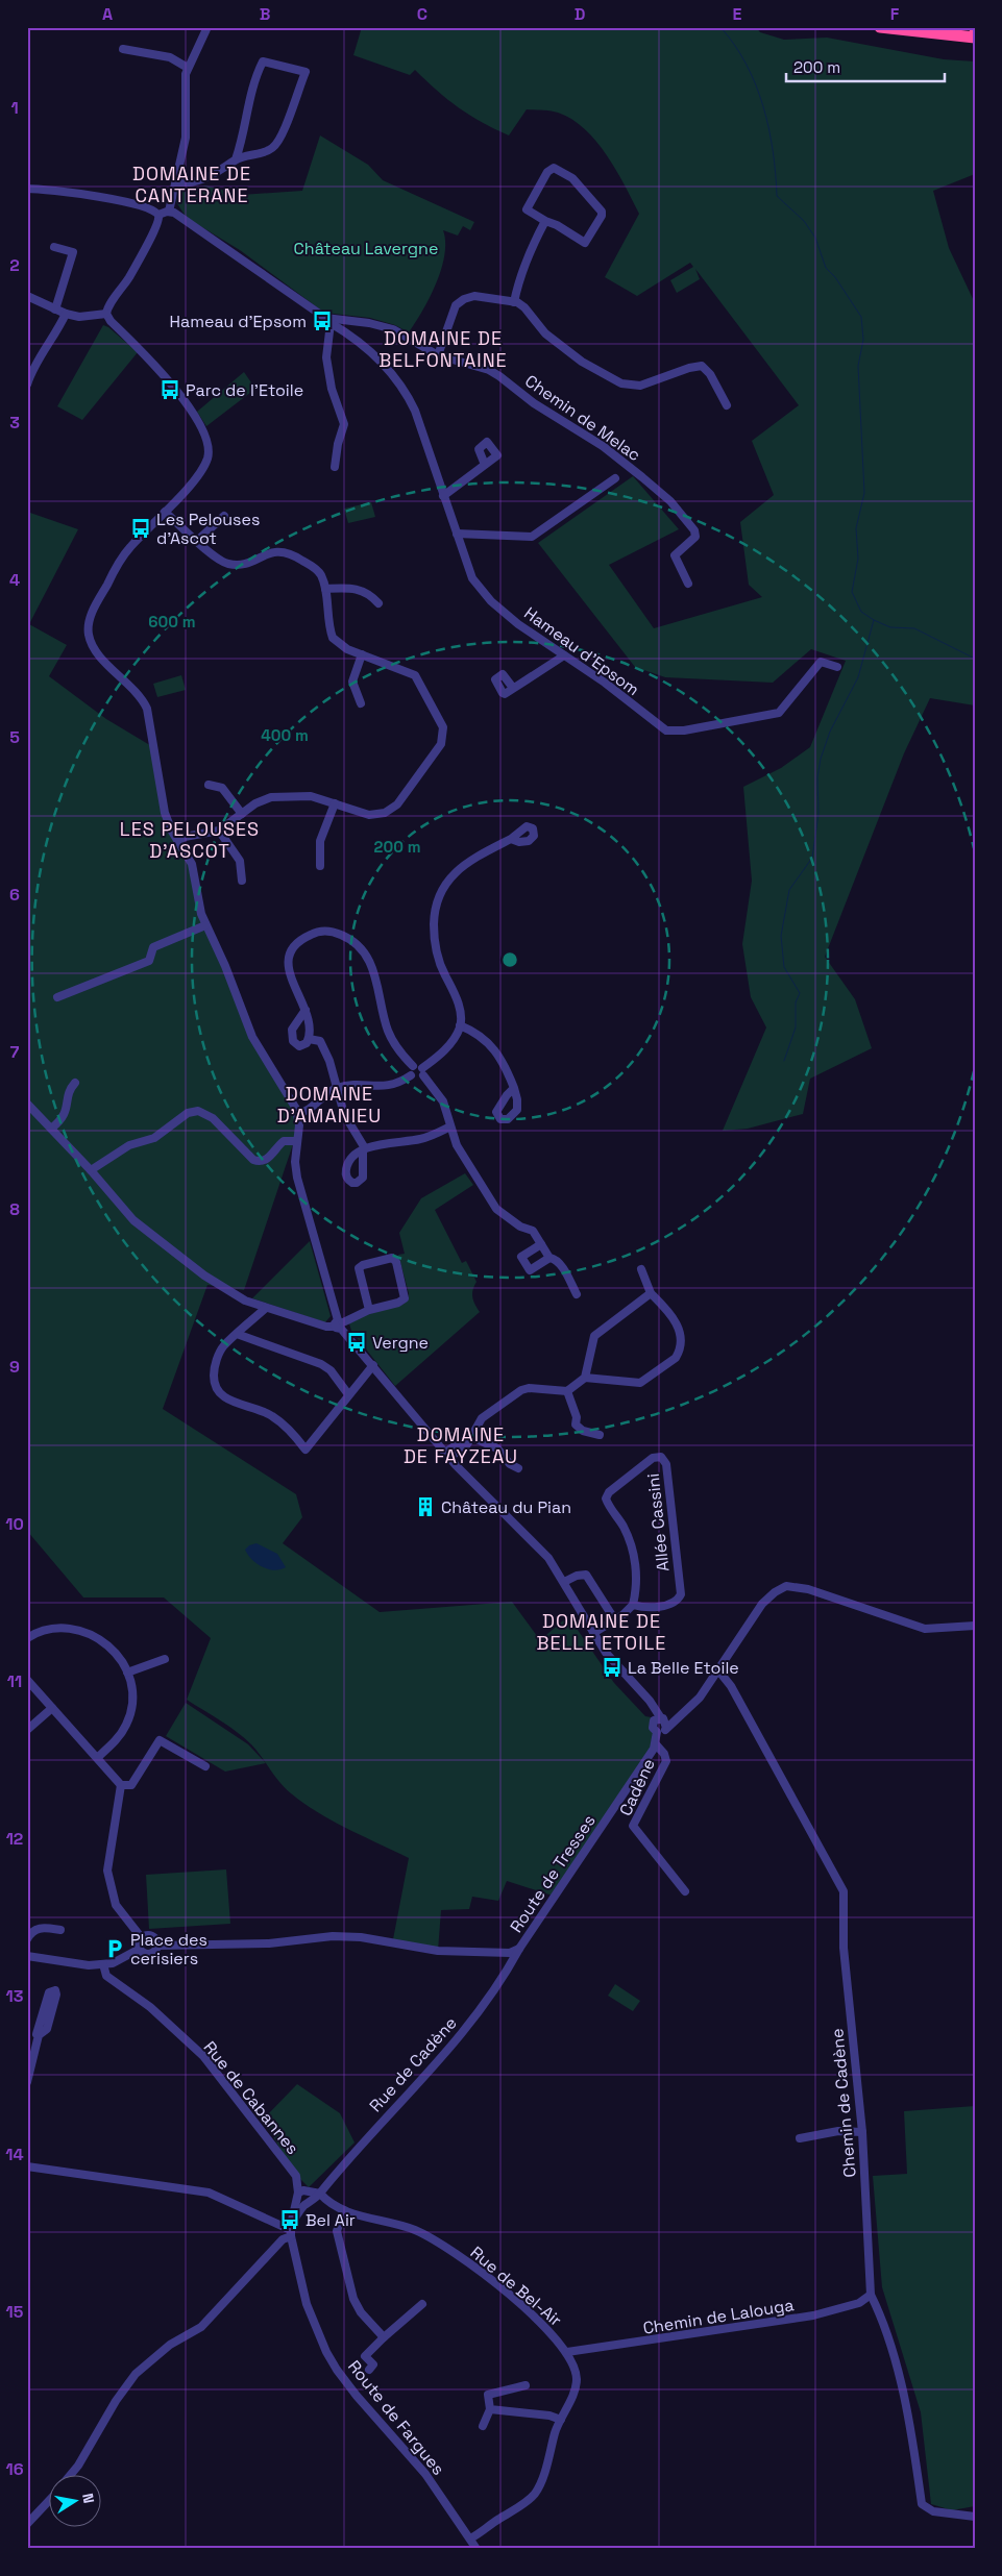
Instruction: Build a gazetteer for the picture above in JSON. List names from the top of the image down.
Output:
{
  "streets": {
    "street": [
      "Chemin de Melac",
      "Hameau d'Epsom",
      "Allée Cassini",
      "Cadène",
      "Route de Tresses",
      "Rue de Cadène",
      "Rue de Cabannes",
      "Chemin de Cadène",
      "Rue de Bel-Air",
      "Chemin de Lalouga",
      "Route de Fargues"
    ]
  },
  "crossings": [
    ["Chemin de Melac", "Hameau d'Epsom"],
    ["Cadène", "Route de Tresses"],
    ["Route de Tresses", "Rue de Cadène"],
    ["Rue de Cadène", "Rue de Bel-Air"],
    ["Chemin de Cadène", "Chemin de Lalouga"],
    ["Rue de Bel-Air", "Chemin de Lalouga"],
    ["Rue de Bel-Air", "Route de Fargues"]
  ],
  "districts": [
    "DOMAINE DE CANTERANE",
    "DOMAINE DE BELFONTAINE",
    "LES PELOUSES D'ASCOT",
    "DOMAINE D'AMANIEU",
    "DOMAINE DE FAYZEAU",
    "DOMAINE DE BELLE ETOILE"
  ],
  "parks": ["Château Lavergne"],
  "places": {
    "bus stop": [
      "Hameau d'Epsom",
      "Parc de l'Etoile",
      "Les Pelouses d'Ascot",
      "Vergne",
      "La Belle Etoile",
      "Bel Air"
    ],
    "building": ["Château du Pian"],
    "parking": ["Place des cerisiers"]
  },
  "scale_bar": "200 m",
  "north": "right",
  "grid": {
    "columns": [
      "A",
      "B",
      "C",
      "D",
      "E",
      "F"
    ],
    "rows": [
      "1",
      "2",
      "3",
      "4",
      "5",
      "6",
      "7",
      "8",
      "9",
      "10",
      "11",
      "12",
      "13",
      "14",
      "15",
      "16"
    ]
  },
  "rings": ["600 m", "400 m", "200 m"]
}
